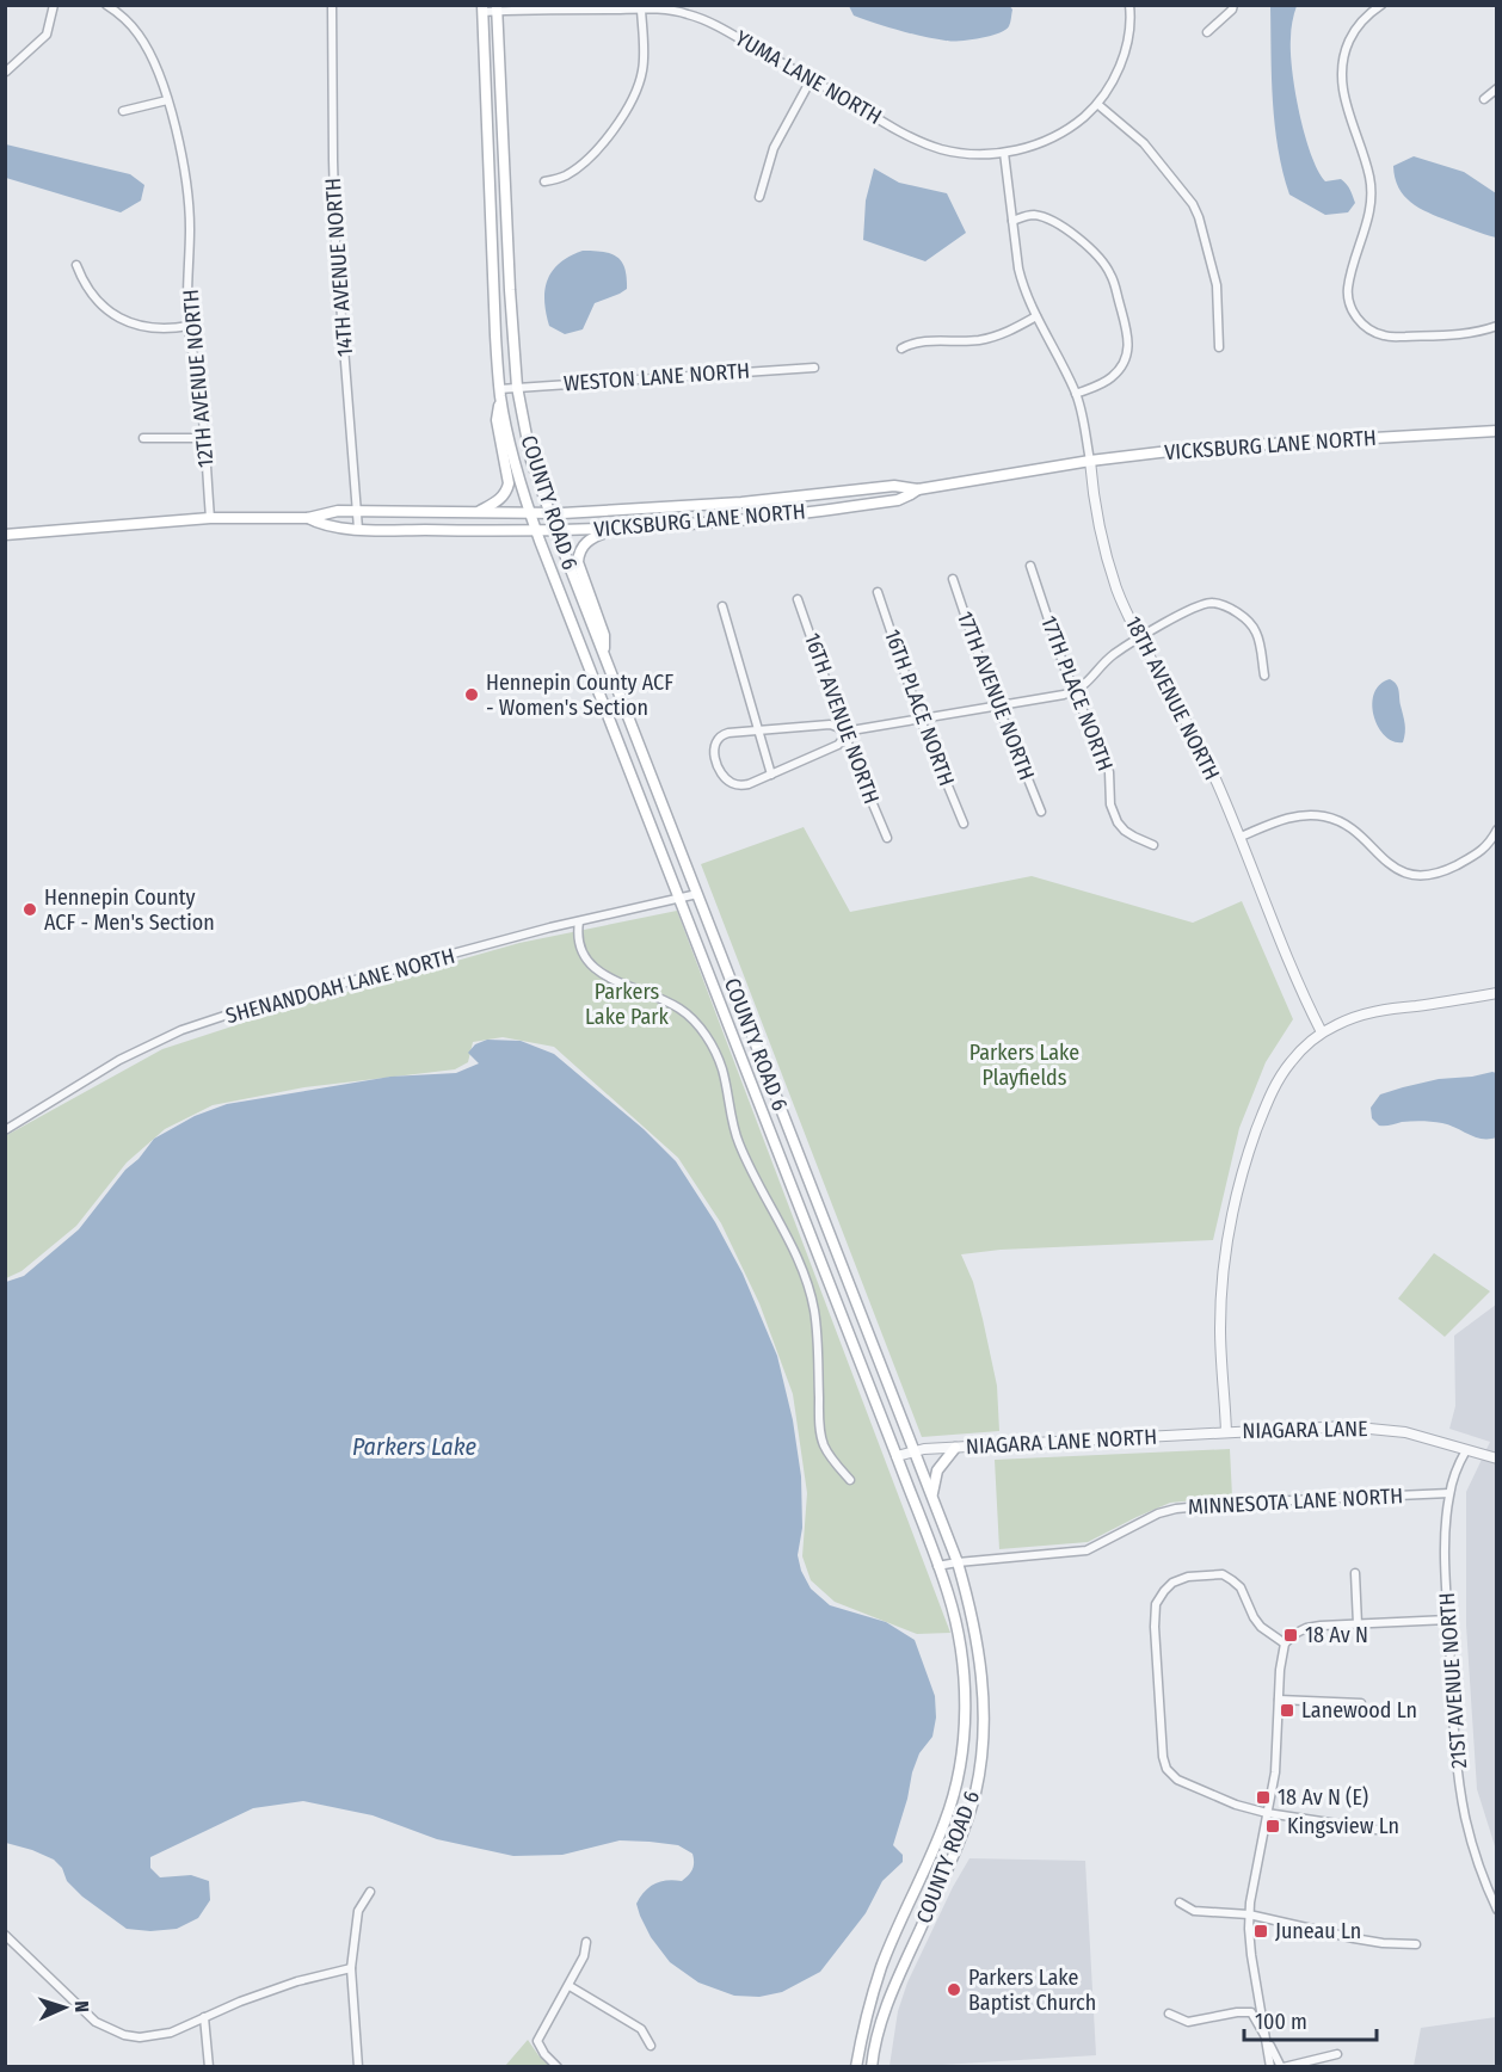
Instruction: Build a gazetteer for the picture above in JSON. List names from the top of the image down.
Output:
{
  "streets": {
    "main road": ["VICKSBURG LANE NORTH", "COUNTY ROAD 6"],
    "street": [
      "YUMA LANE NORTH",
      "14TH AVENUE NORTH",
      "WESTON LANE NORTH",
      "12TH AVENUE NORTH",
      "17TH PLACE NORTH",
      "17TH AVENUE NORTH",
      "18TH AVENUE NORTH",
      "16TH PLACE NORTH",
      "16TH AVENUE NORTH",
      "SHENANDOAH LANE NORTH",
      "NIAGARA LANE",
      "NIAGARA LANE NORTH",
      "MINNESOTA LANE NORTH",
      "21ST AVENUE NORTH"
    ]
  },
  "crossings": [
    ["YUMA LANE NORTH", "COUNTY ROAD 6"],
    ["YUMA LANE NORTH", "18TH AVENUE NORTH"],
    ["14TH AVENUE NORTH", "VICKSBURG LANE NORTH"],
    ["WESTON LANE NORTH", "COUNTY ROAD 6"],
    ["12TH AVENUE NORTH", "VICKSBURG LANE NORTH"],
    ["VICKSBURG LANE NORTH", "COUNTY ROAD 6"],
    ["VICKSBURG LANE NORTH", "18TH AVENUE NORTH"],
    ["COUNTY ROAD 6", "SHENANDOAH LANE NORTH"],
    ["COUNTY ROAD 6", "NIAGARA LANE NORTH"],
    ["COUNTY ROAD 6", "MINNESOTA LANE NORTH"],
    ["NIAGARA LANE", "NIAGARA LANE NORTH"],
    ["NIAGARA LANE", "21ST AVENUE NORTH"],
    ["MINNESOTA LANE NORTH", "21ST AVENUE NORTH"]
  ],
  "water": ["Parkers Lake"],
  "parks": ["Parkers Lake Park", "Parkers Lake Playfields"],
  "places": {
    "other": ["Hennepin County ACF - Women's Section", "Hennepin County ACF - Men's Section", "Parkers Lake Baptist Church"],
    "transit": [
      "18 Av N",
      "Lanewood Ln",
      "18 Av N (E)",
      "Kingsview Ln",
      "Juneau Ln"
    ]
  },
  "scale_bar": "100 m",
  "north": "right"
}
